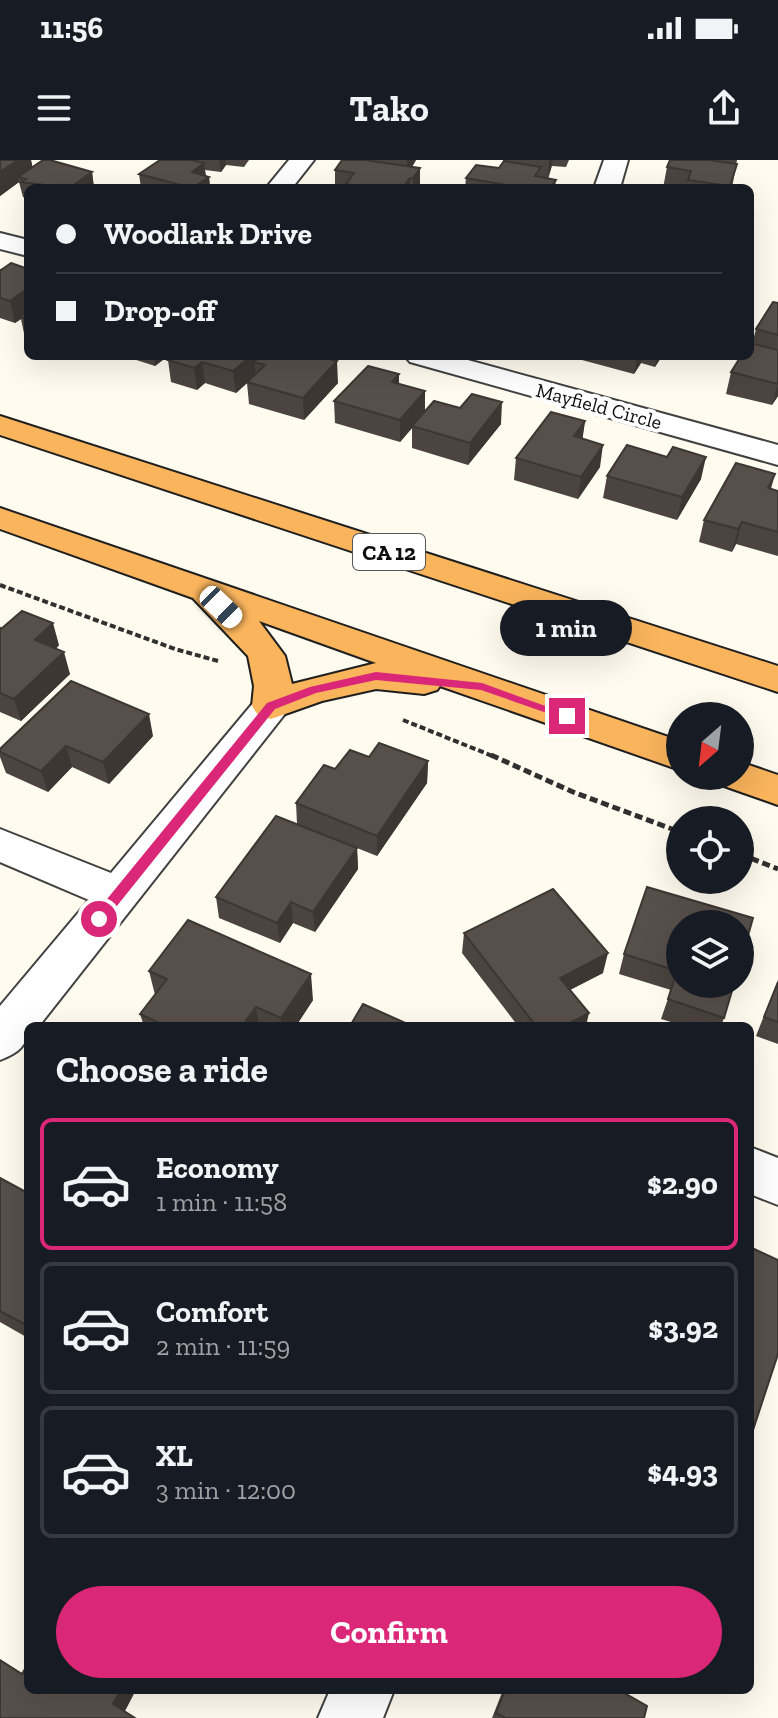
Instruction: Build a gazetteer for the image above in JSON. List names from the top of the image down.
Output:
{
  "streets": {
    "highway": ["CA 12"],
    "street": ["Mayfield Circle"]
  },
  "north": "bottom left",
  "page": {
    "status": "11:56",
    "header": "Tako",
    "banner": ["Woodlark Drive", "Drop-off"],
    "bubble": "1 min",
    "heading": "Choose a ride",
    "list": [
      {
        "name": "Economy",
        "note": "1 min · 11:58",
        "value": "$2.90"
      },
      {
        "name": "Comfort",
        "note": "2 min · 11:59",
        "value": "$3.92"
      },
      {
        "name": "XL",
        "note": "3 min · 12:00",
        "value": "$4.93"
      }
    ],
    "buttons": "Confirm"
  }
}
